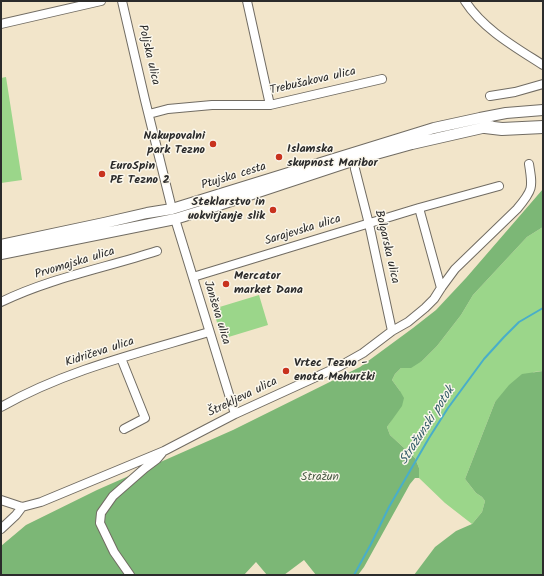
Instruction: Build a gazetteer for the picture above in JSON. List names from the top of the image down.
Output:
{
  "streets": {
    "main road": ["Ptujska cesta"],
    "street": [
      "Poljska ulica",
      "Trebušakova ulica",
      "Sarajevska ulica",
      "Bolgarska ulica",
      "Prvomajska ulica",
      "Janševa ulica",
      "Kidričeva ulica",
      "Štrekljeva ulica"
    ]
  },
  "crossings": [
    ["Poljska ulica", "Trebušakova ulica"],
    ["Poljska ulica", "Ptujska cesta"],
    ["Poljska ulica", "Janševa ulica"],
    ["Ptujska cesta", "Janševa ulica"],
    ["Sarajevska ulica", "Bolgarska ulica"],
    ["Sarajevska ulica", "Janševa ulica"],
    ["Bolgarska ulica", "Štrekljeva ulica"],
    ["Janševa ulica", "Kidričeva ulica"],
    ["Janševa ulica", "Štrekljeva ulica"]
  ],
  "water": ["Stražunski potok"],
  "parks": ["Stražun"],
  "places": [
    "Nakupovalni park Tezno",
    "Islamska skupnost Maribor",
    "EuroSpin PE Tezno 2",
    "Steklarstvo in uokvirjanje slik",
    "Mercator market Dana",
    "Vrtec Tezno - enota Mehurčki"
  ]
}
